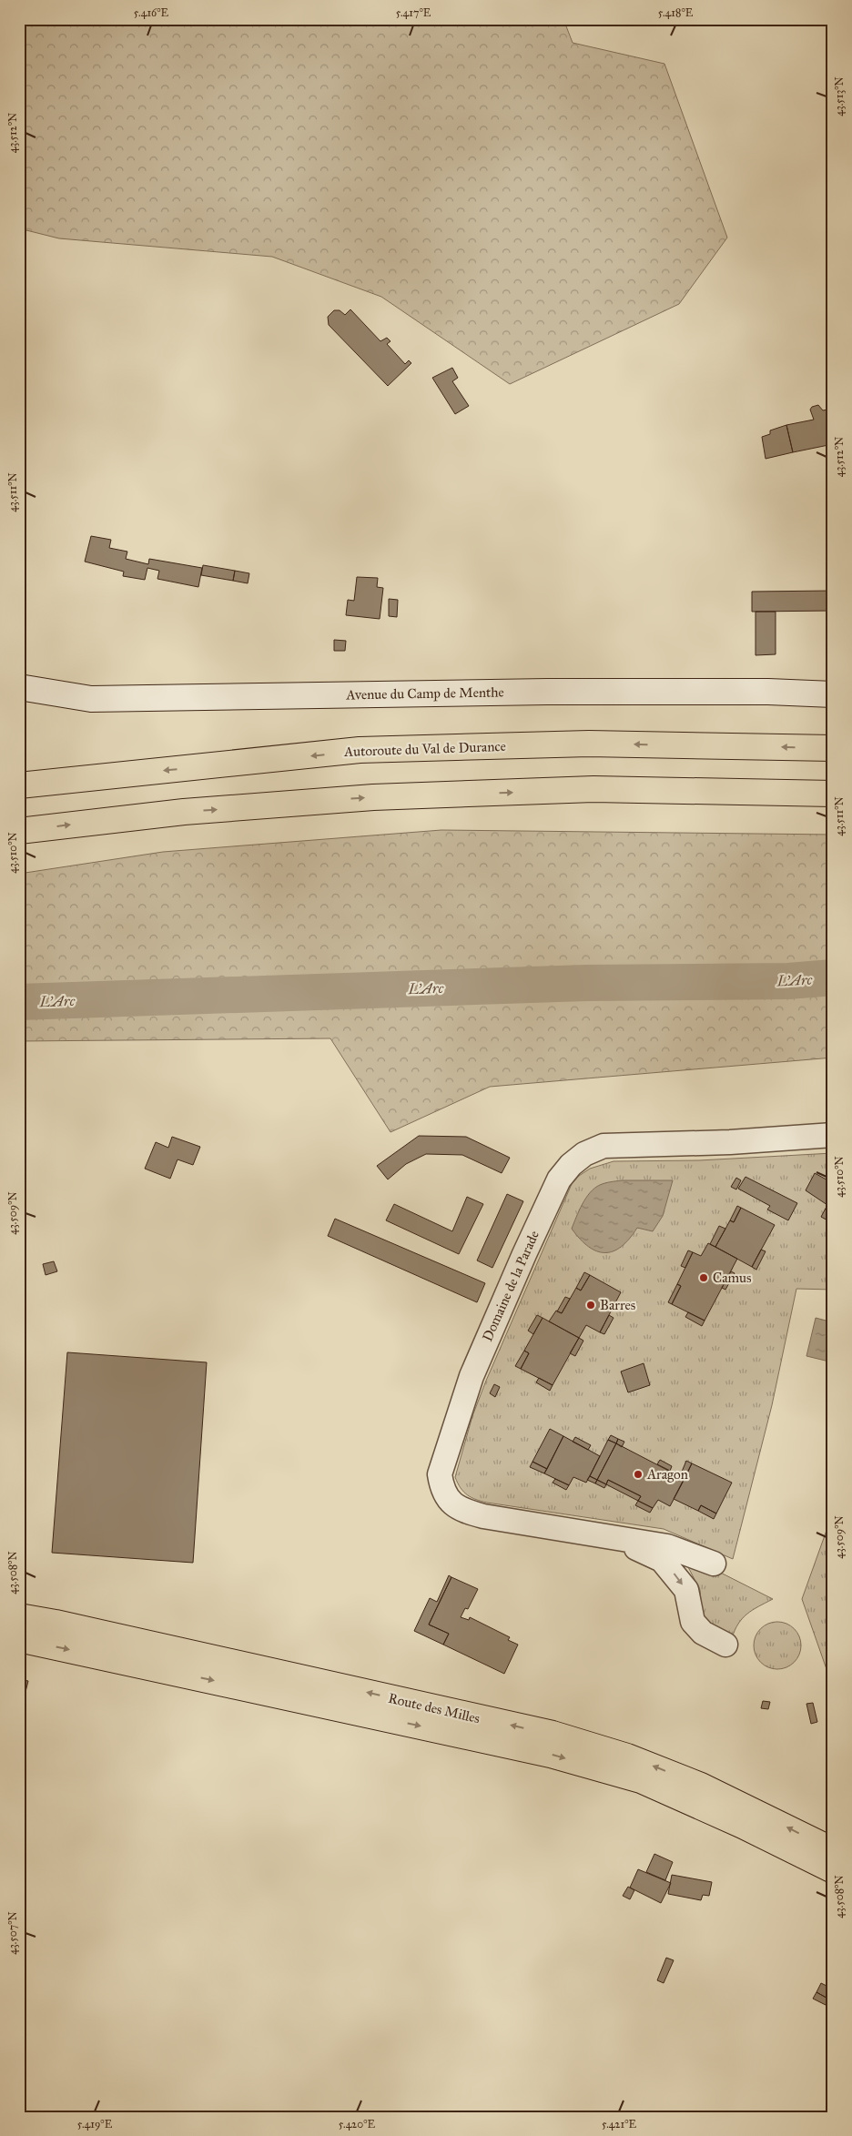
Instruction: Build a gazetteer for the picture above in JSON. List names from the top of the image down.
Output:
{
  "streets": {
    "main road": ["Avenue du Camp de Menthe", "Autoroute du Val de Durance", "Route des Milles"],
    "street": ["Domaine de la Parade"]
  },
  "water": ["L'Arc"],
  "places": ["Camus", "Barres", "Aragon"],
  "coordinates": [
    "5.416°E",
    "5.417°E",
    "5.418°E",
    "43.513°N",
    "43.512°N",
    "43.511°N",
    "43.510°N",
    "43.509°N",
    "43.508°N",
    "43.507°N",
    "5.419°E",
    "5.420°E",
    "5.421°E"
  ]
}
